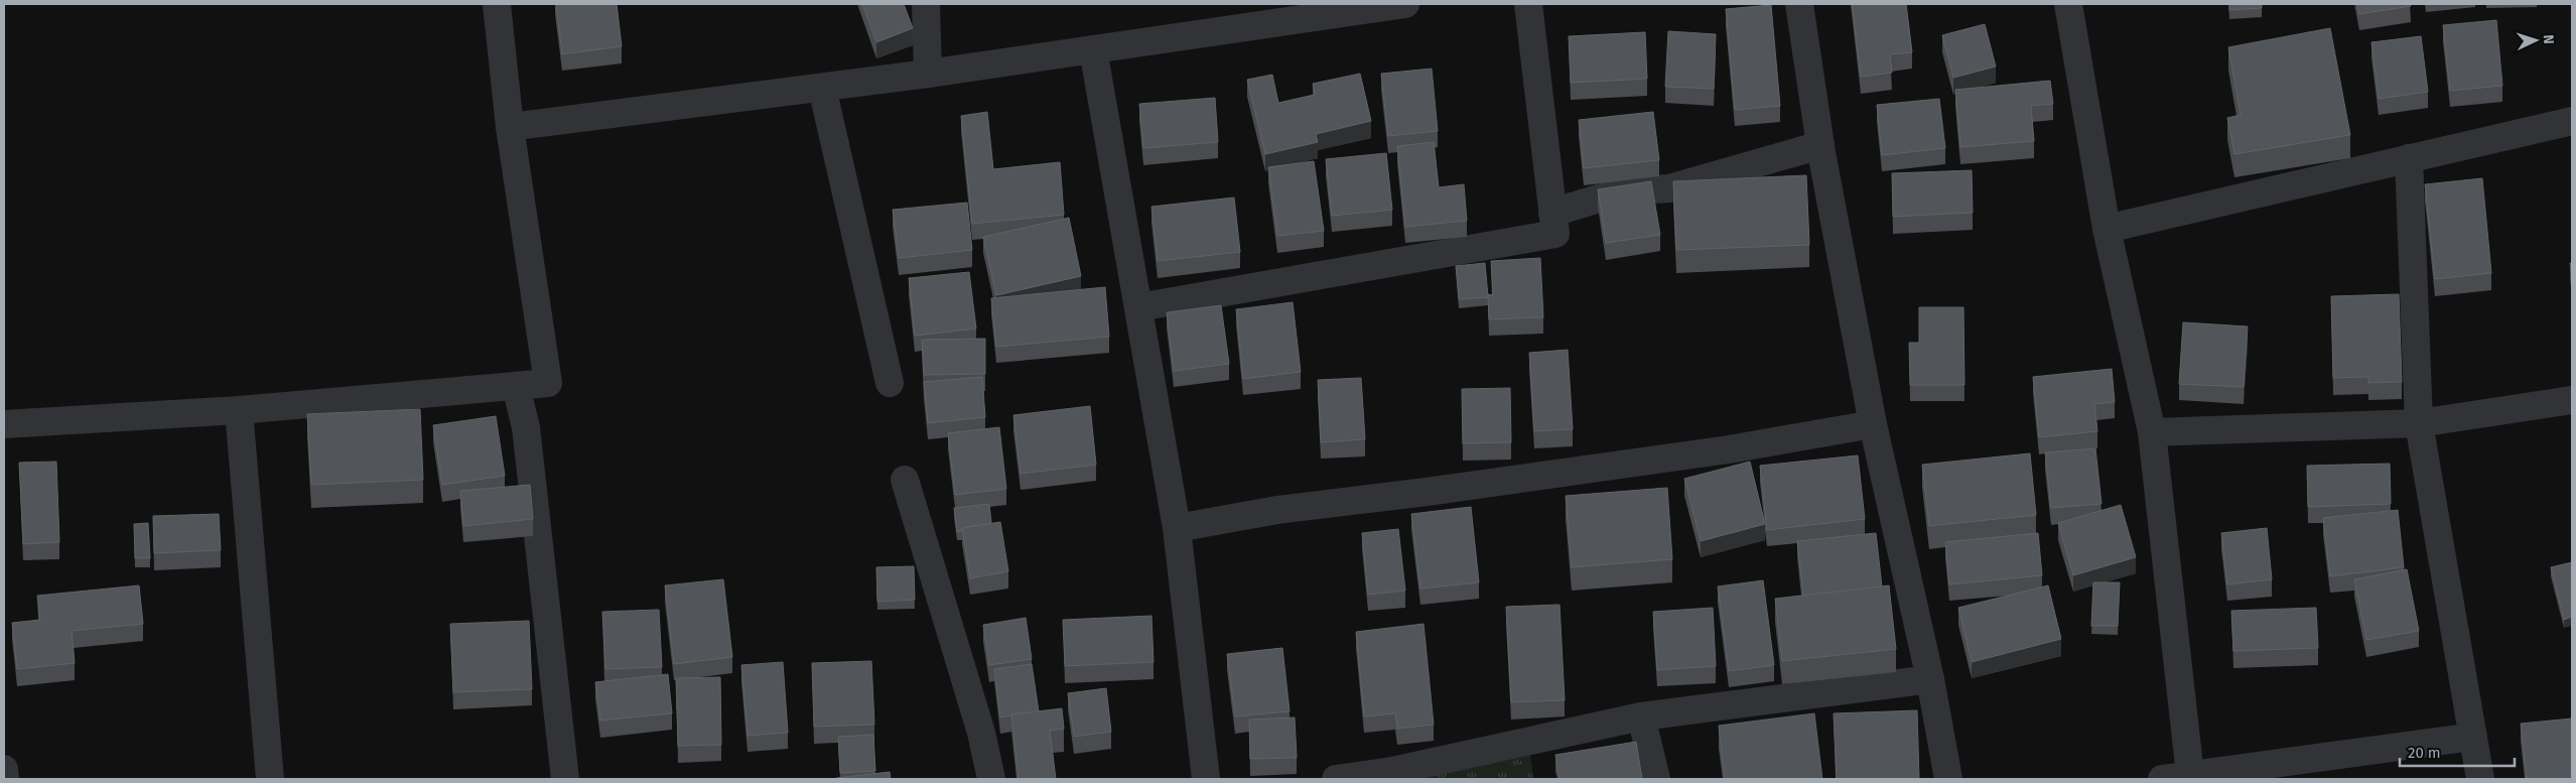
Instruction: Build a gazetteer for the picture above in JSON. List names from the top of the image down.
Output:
{
  "scale_bar": "20 m",
  "north": "right"
}
